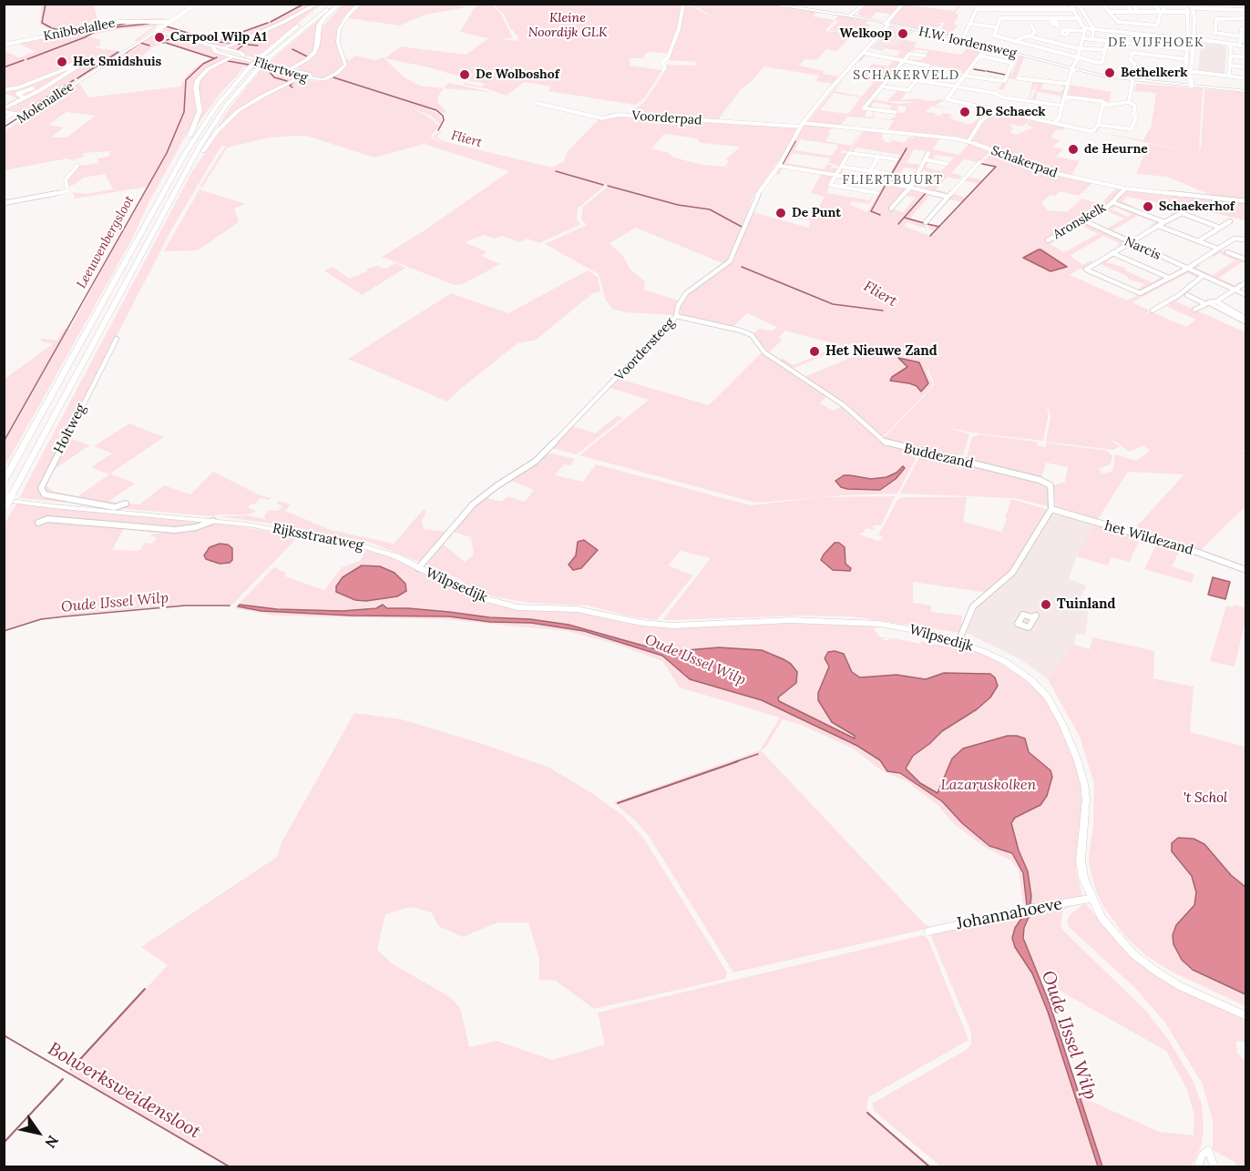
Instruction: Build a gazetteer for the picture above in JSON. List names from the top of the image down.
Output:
{
  "streets": {
    "main road": [
      "H.W. Iordensweg",
      "Fliertweg",
      "Molenallee",
      "Rijksstraatweg",
      "Wilpsedijk"
    ],
    "street": [
      "Knibbelallee",
      "Voorderpad",
      "Schakerpad",
      "Aronskelk",
      "Narcis",
      "Voordersteeg",
      "Holtweg",
      "Buddezand",
      "het Wildezand",
      "Johannahoeve"
    ]
  },
  "crossings": [
    ["Knibbelallee", "Molenallee"],
    ["H.W. Iordensweg", "Voordersteeg"],
    ["Voorderpad", "Schakerpad"],
    ["Voorderpad", "Voordersteeg"],
    ["Schakerpad", "Aronskelk"],
    ["Schakerpad", "Voordersteeg"],
    ["Aronskelk", "Narcis"],
    ["Voordersteeg", "Buddezand"],
    ["Voordersteeg", "Rijksstraatweg"],
    ["Voordersteeg", "Wilpsedijk"],
    ["Buddezand", "het Wildezand"],
    ["Rijksstraatweg", "Wilpsedijk"],
    ["Wilpsedijk", "Johannahoeve"]
  ],
  "districts": ["DE VIJFHOEK", "SCHAKERVELD", "FLIERTBUURT"],
  "water": [
    "Fliert",
    "Leeuwenbergsloot",
    "Oude IJssel Wilp",
    "Lazaruskolken",
    "Bolwerksweidensloot"
  ],
  "parks": ["Kleine Noordijk GLK", "'t Schol"],
  "places": [
    "Welkoop",
    "Carpool Wilp A1",
    "Het Smidshuis",
    "Bethelkerk",
    "De Wolboshof",
    "De Schaeck",
    "de Heurne",
    "Schaekerhof",
    "De Punt",
    "Het Nieuwe Zand",
    "Tuinland"
  ],
  "north": "bottom right"
}
